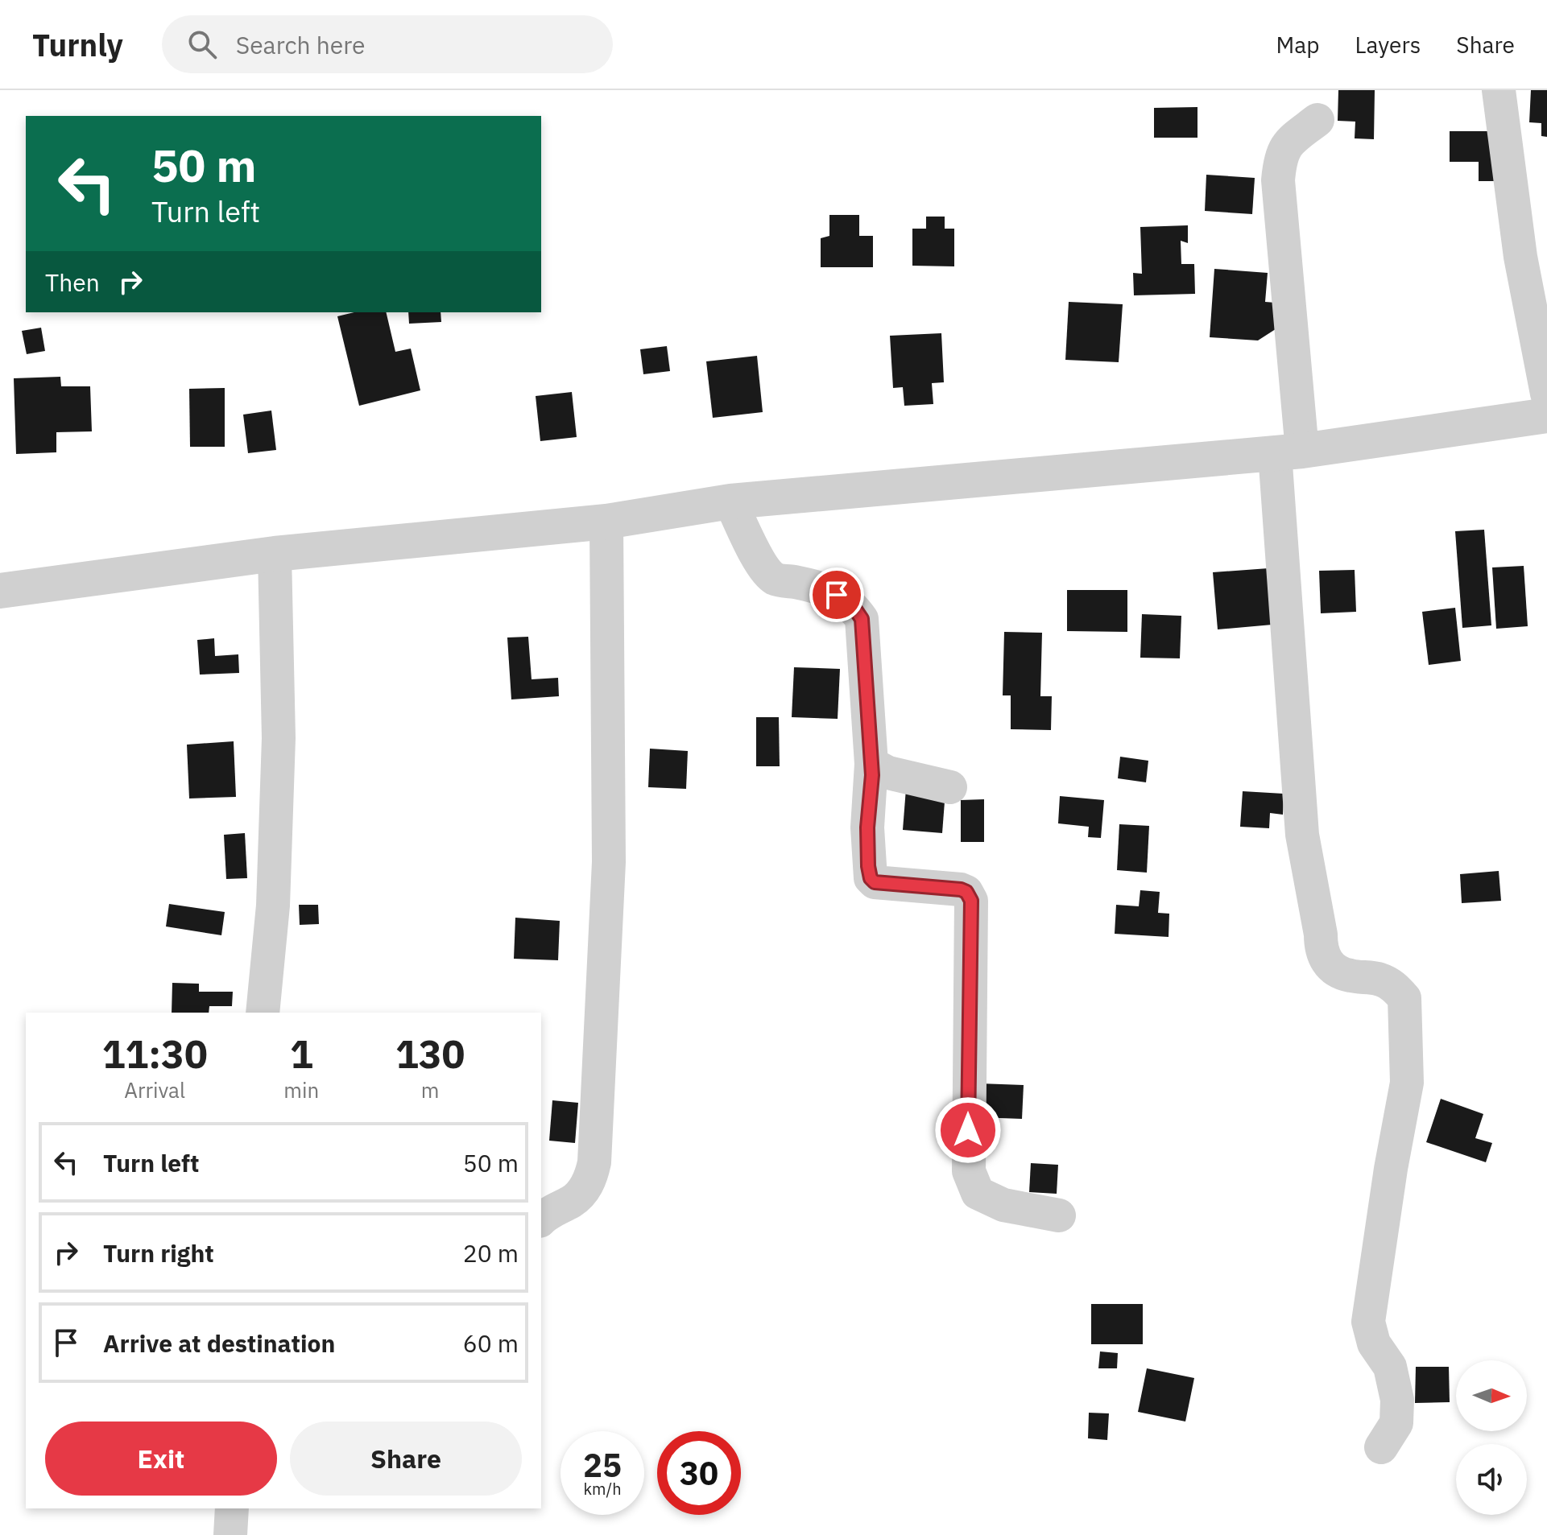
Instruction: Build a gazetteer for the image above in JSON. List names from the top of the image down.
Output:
{
  "north": "right",
  "page": {
    "header": "Turnly",
    "search": "Search here",
    "nav": ["Map", "Layers", "Share"],
    "turn": ["50 m", "Turn left"],
    "then": "Then",
    "eta": [
      "11:30",
      "Arrival",
      "1",
      "min",
      "130",
      "m"
    ],
    "list": [
      {
        "name": "Turn left",
        "value": "50 m"
      },
      {
        "name": "Turn right",
        "value": "20 m"
      },
      {
        "name": "Arrive at destination",
        "value": "60 m"
      }
    ],
    "buttons": ["Exit", "Share"],
    "speed": "25 km/h",
    "limit": "30"
  }
}
